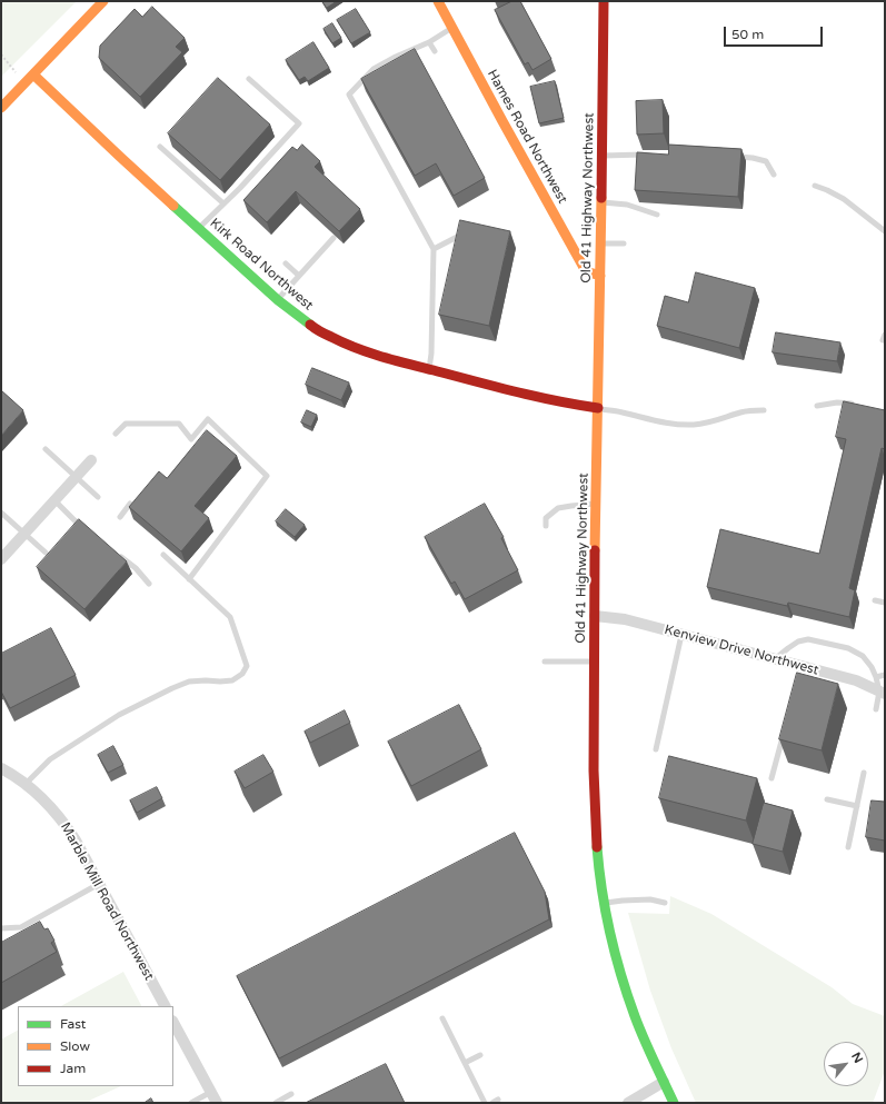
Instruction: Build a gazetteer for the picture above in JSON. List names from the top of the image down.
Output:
{
  "streets": {
    "street": [
      "Hames Road Northwest",
      "Old 41 Highway Northwest",
      "Kirk Road Northwest",
      "Kenview Drive Northwest",
      "Marble Mill Road Northwest"
    ]
  },
  "crossings": [
    ["Hames Road Northwest", "Old 41 Highway Northwest"],
    ["Old 41 Highway Northwest", "Kirk Road Northwest"],
    ["Old 41 Highway Northwest", "Kenview Drive Northwest"]
  ],
  "legend": ["Fast", "Slow", "Jam"],
  "scale_bar": "50 m",
  "north": "top right"
}
